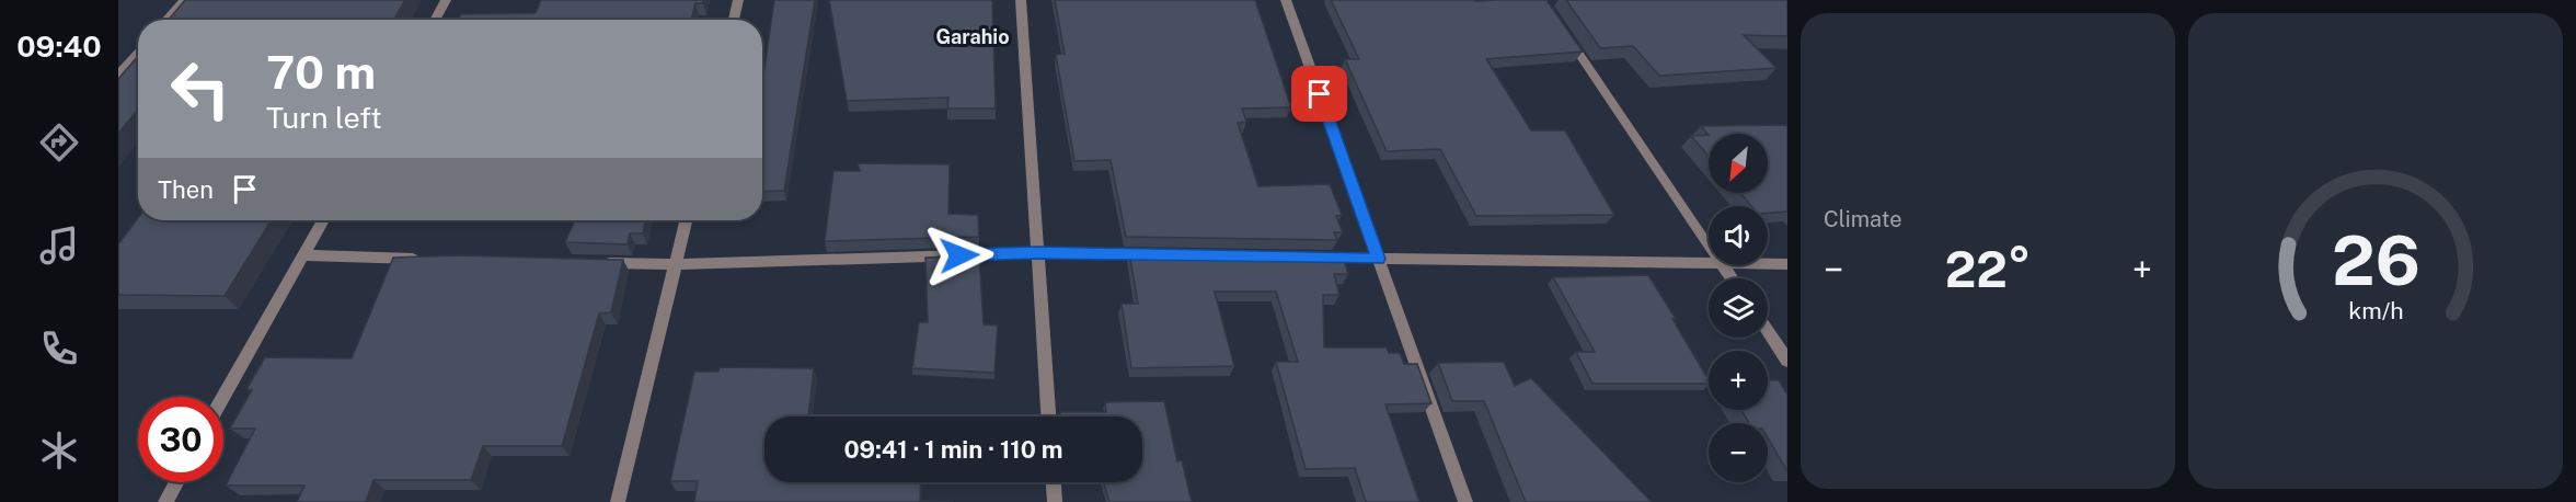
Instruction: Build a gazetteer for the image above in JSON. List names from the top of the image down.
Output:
{
  "districts": ["Garahio"],
  "north": "bottom left",
  "page": {
    "tabs": "09:40",
    "tile": "Climate",
    "turn": ["70 m", "Turn left"],
    "map_buttons": ["+", "−"],
    "then": "Then",
    "heat": ["−", "22°", "+"],
    "limit": "30",
    "trip": "09:41 · 1 min · 110 m",
    "gauge": ["26", "km/h"]
  }
}
